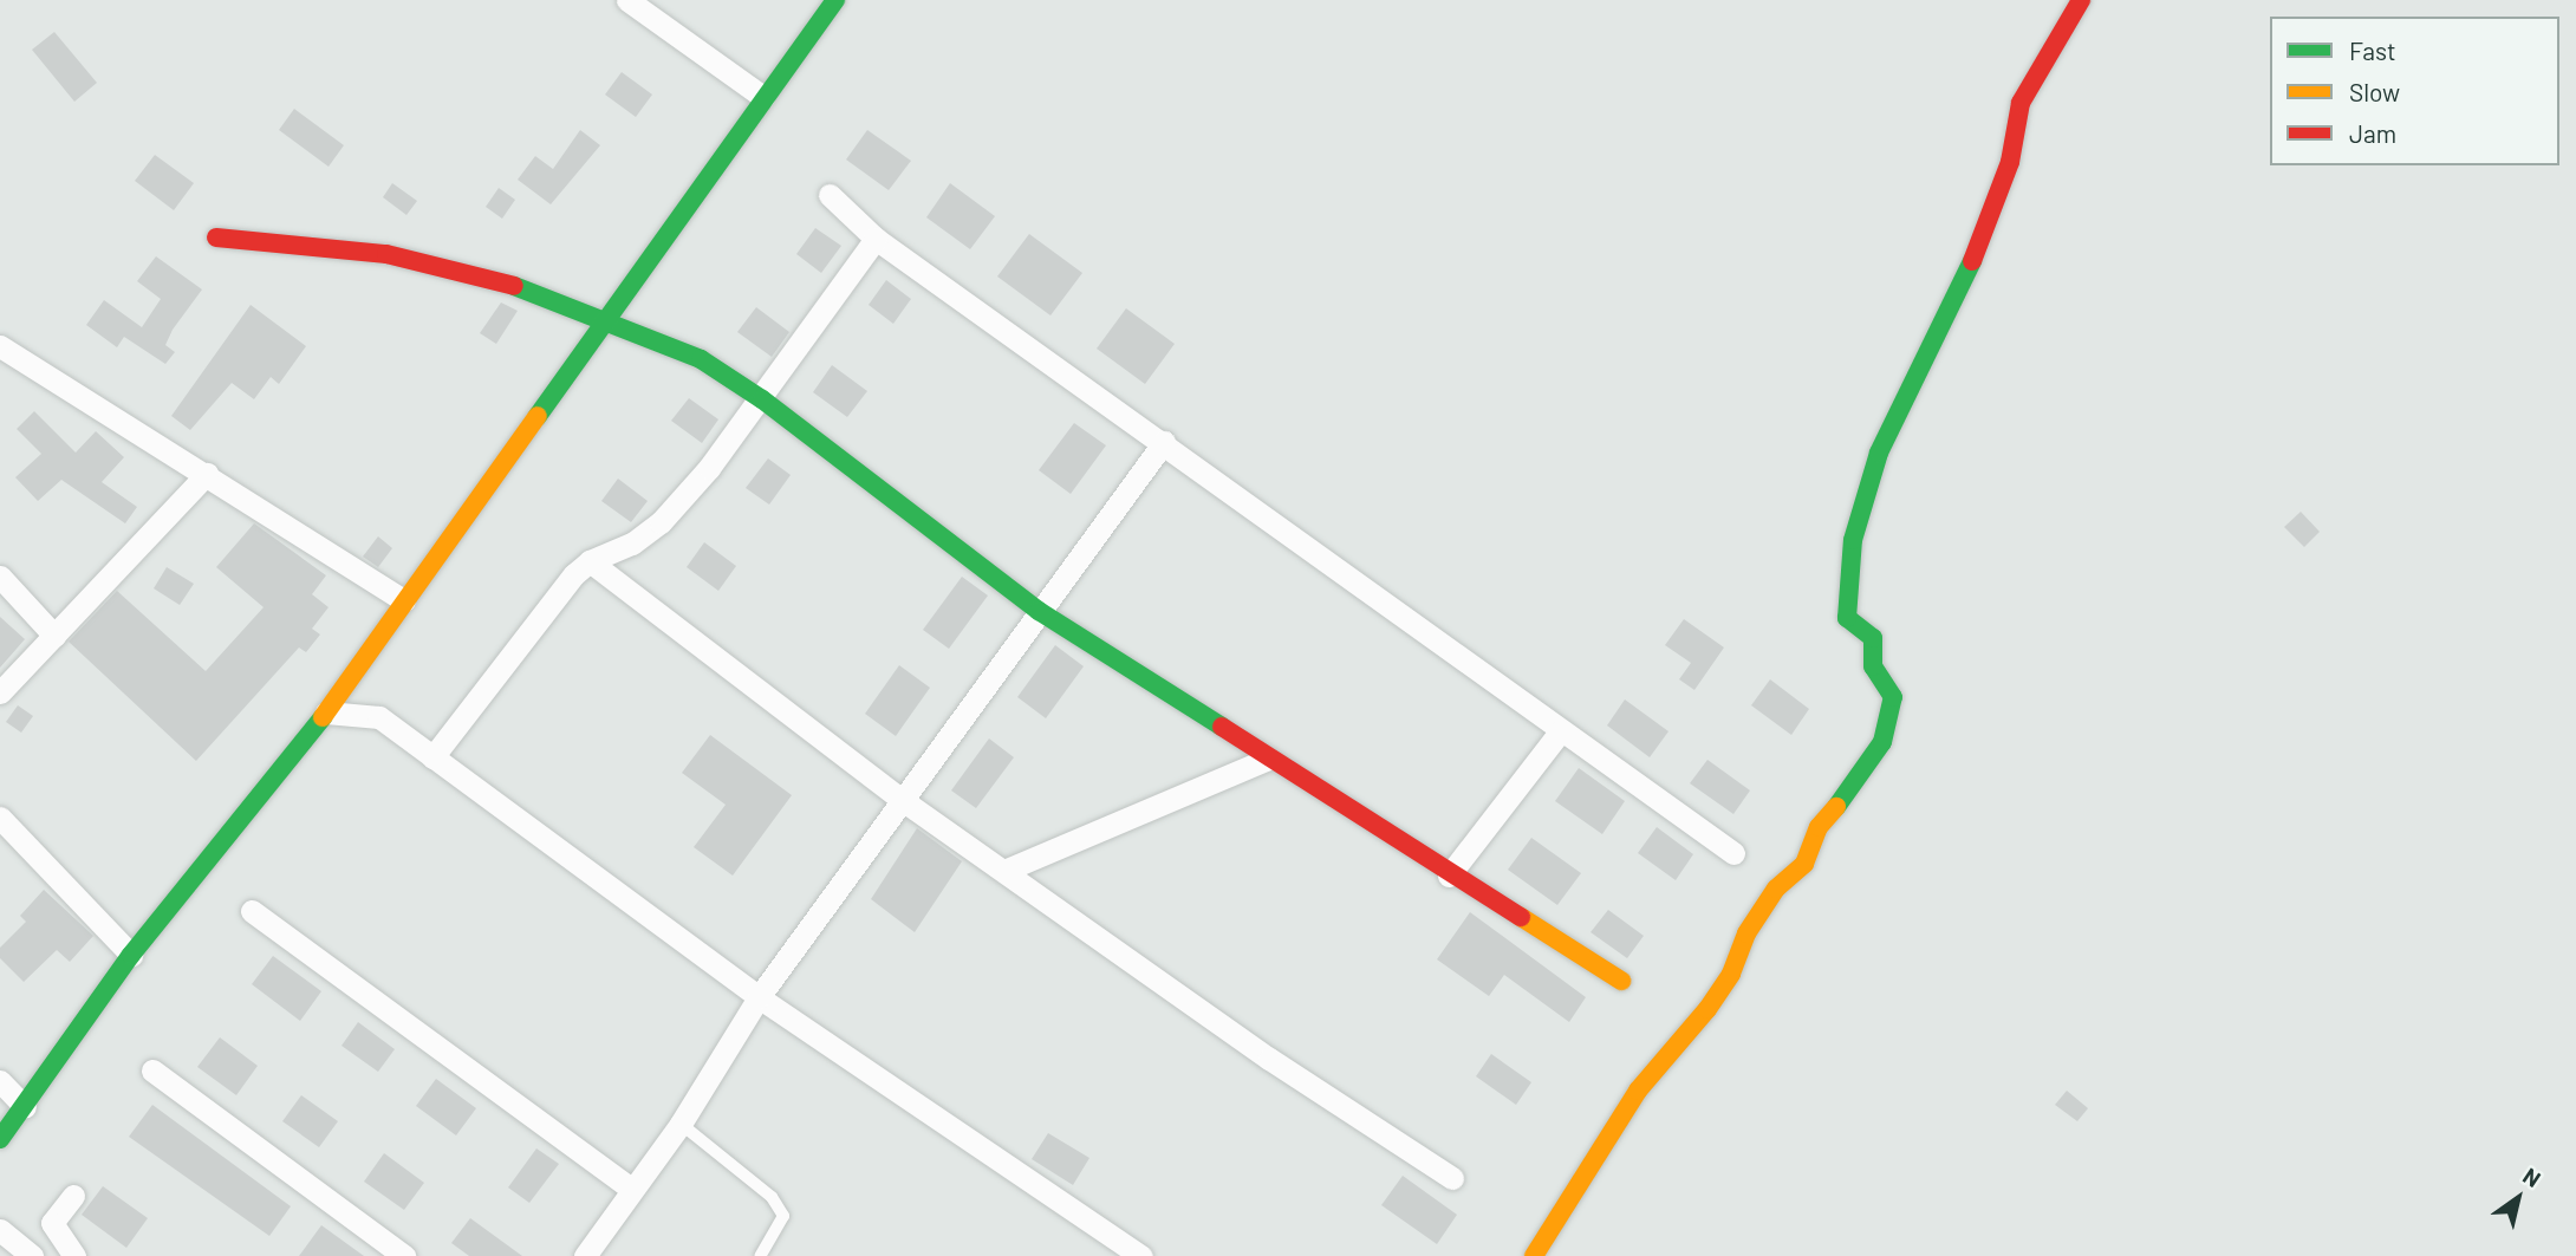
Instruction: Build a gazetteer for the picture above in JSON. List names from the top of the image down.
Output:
{
  "legend": ["Fast", "Slow", "Jam"],
  "north": "top right"
}
